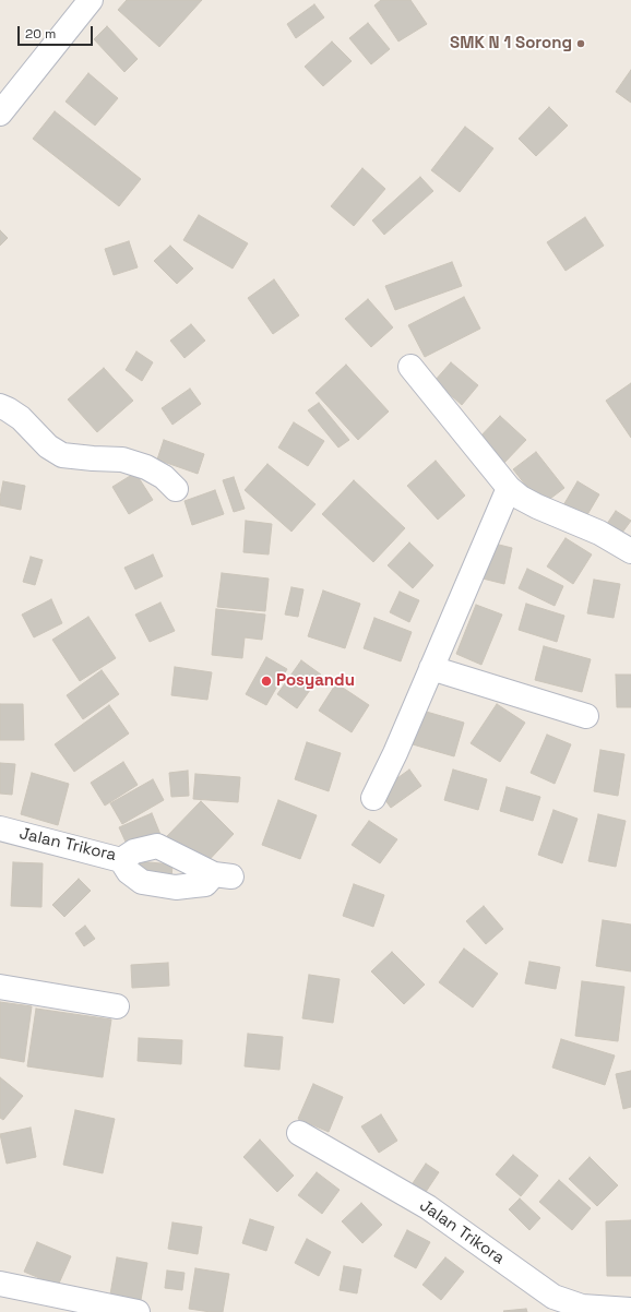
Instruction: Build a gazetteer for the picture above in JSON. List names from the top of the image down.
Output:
{
  "streets": {
    "street": ["Jalan Trikora"]
  },
  "places": ["SMK N 1 Sorong", "Posyandu"],
  "scale_bar": "20 m"
}
